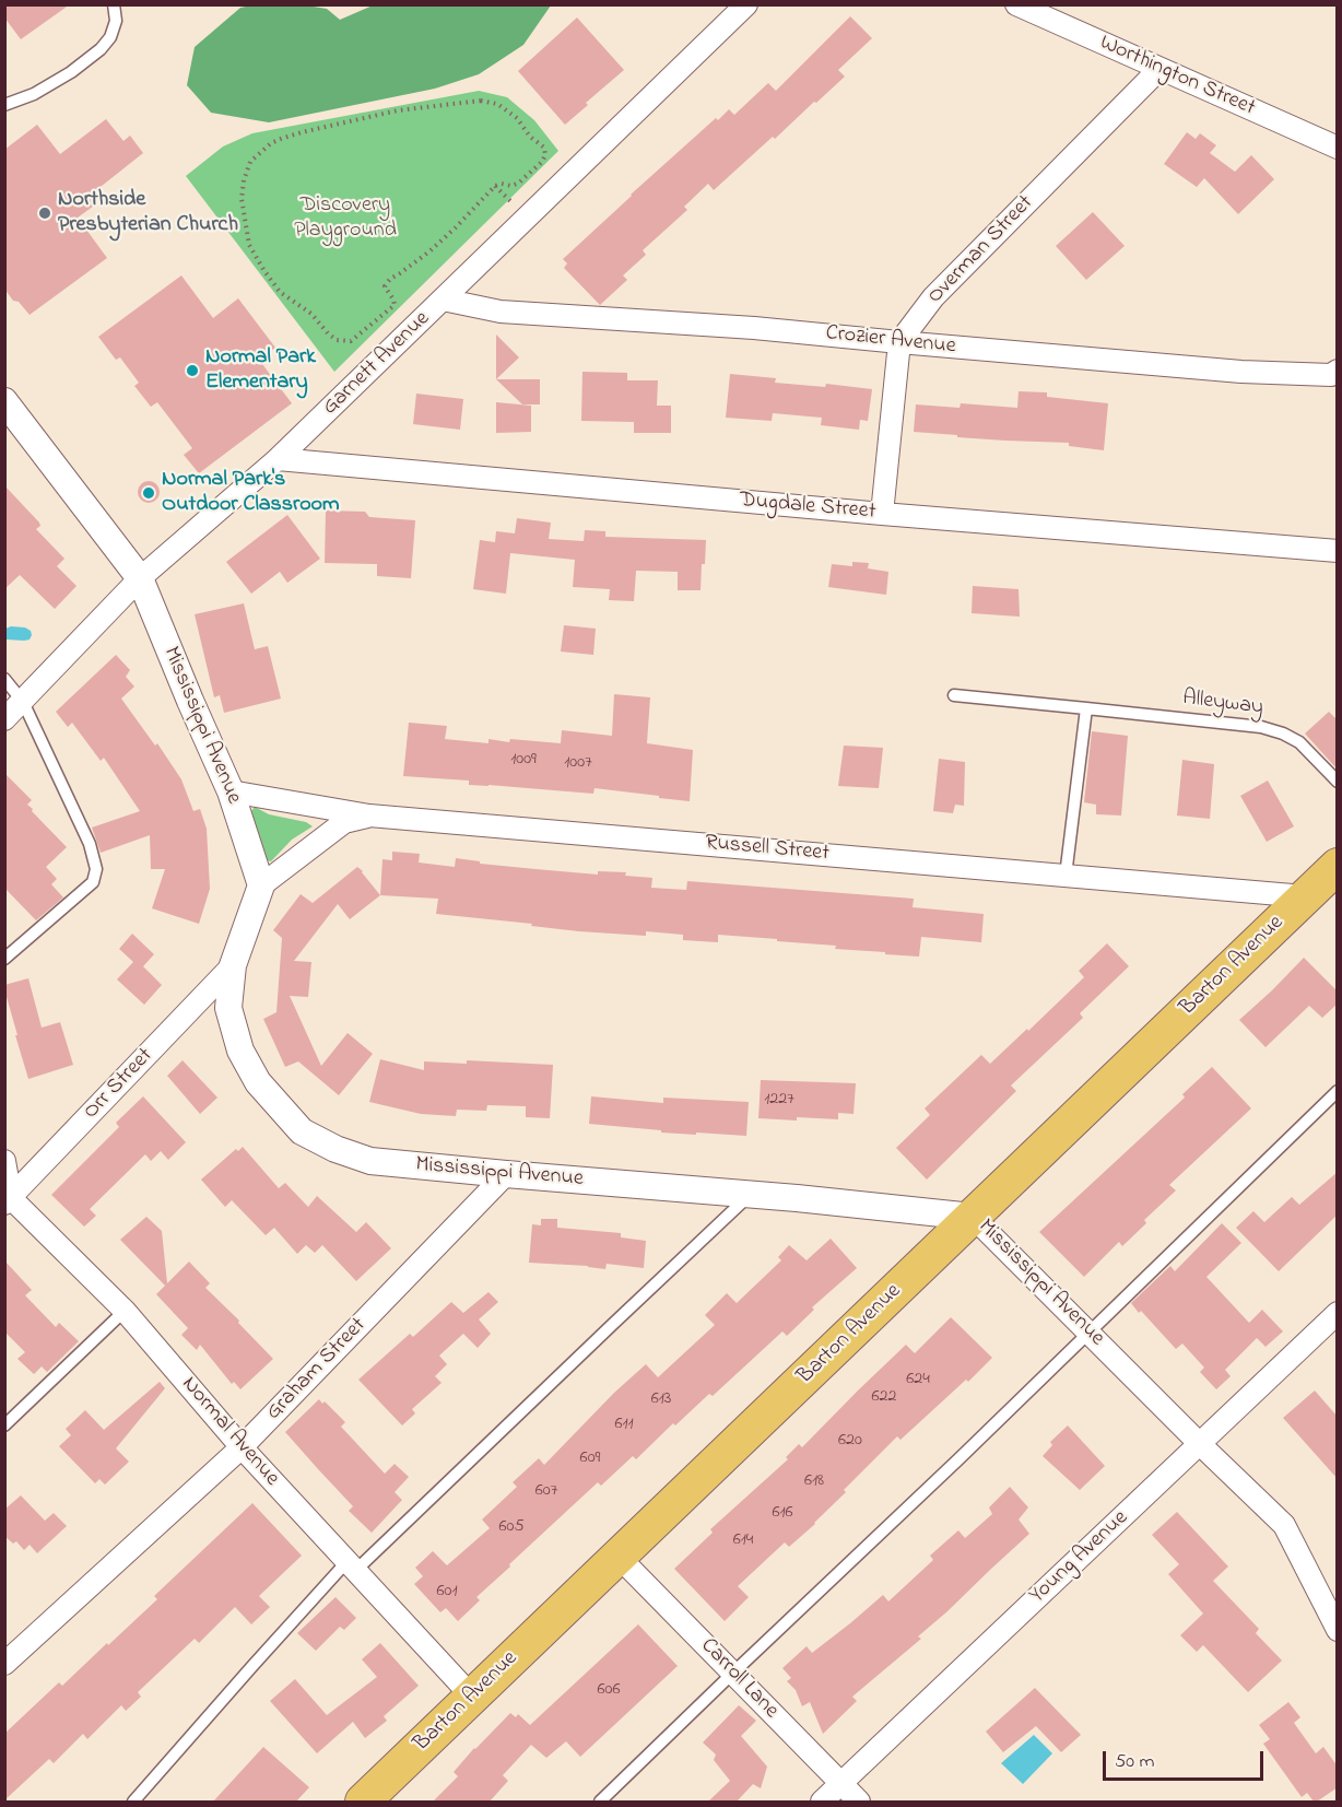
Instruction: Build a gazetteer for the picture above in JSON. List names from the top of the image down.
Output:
{
  "streets": {
    "main road": ["Barton Avenue"],
    "street": [
      "Worthington Street",
      "Overman Street",
      "Crozier Avenue",
      "Garnett Avenue",
      "Dugdale Street",
      "Mississippi Avenue",
      "Russell Street",
      "Orr Street",
      "Graham Street",
      "Normal Avenue",
      "Young Avenue",
      "Carroll Lane"
    ],
    "lane": ["Alleyway"]
  },
  "crossings": [
    ["Worthington Street", "Overman Street"],
    ["Overman Street", "Crozier Avenue"],
    ["Crozier Avenue", "Garnett Avenue"],
    ["Garnett Avenue", "Dugdale Street"],
    ["Garnett Avenue", "Mississippi Avenue"],
    ["Mississippi Avenue", "Russell Street"],
    ["Mississippi Avenue", "Barton Avenue"],
    ["Mississippi Avenue", "Orr Street"],
    ["Mississippi Avenue", "Graham Street"],
    ["Mississippi Avenue", "Young Avenue"],
    ["Russell Street", "Barton Avenue"],
    ["Barton Avenue", "Normal Avenue"],
    ["Barton Avenue", "Carroll Lane"],
    ["Orr Street", "Normal Avenue"],
    ["Graham Street", "Normal Avenue"],
    ["Young Avenue", "Carroll Lane"]
  ],
  "parks": ["Discovery Playground"],
  "places": ["Northside Presbyterian Church", "Normal Park Elementary", "Normal Park's Outdoor Classroom"],
  "house_numbers": [
    "1009",
    "1007",
    "1227",
    "624",
    "622",
    "613",
    "611",
    "620",
    "609",
    "618",
    "607",
    "616",
    "605",
    "614",
    "601",
    "606"
  ],
  "scale_bar": "50 m"
}
